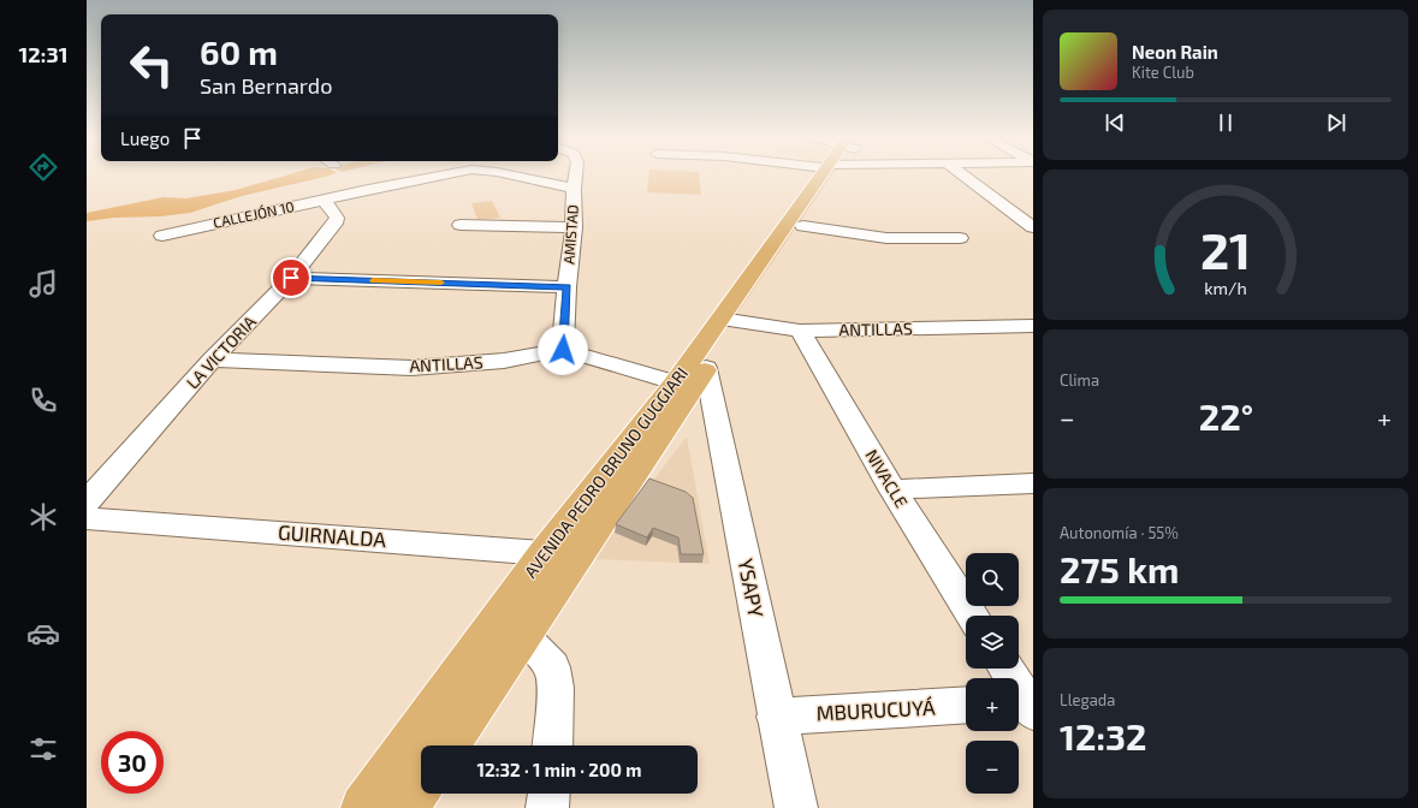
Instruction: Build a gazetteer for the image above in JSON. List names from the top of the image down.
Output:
{
  "streets": {
    "main road": ["AVENIDA PEDRO BRUNO GUGGIARI"],
    "street": [
      "CALLEJÓN 10",
      "AMISTAD",
      "ANTILLAS",
      "LA VICTORIA",
      "NIVACLE",
      "GUIRNALDA",
      "YSAPY",
      "MBURUCUYÁ"
    ]
  },
  "crossings": [
    ["CALLEJÓN 10", "AMISTAD"],
    ["CALLEJÓN 10", "LA VICTORIA"],
    ["AMISTAD", "ANTILLAS"],
    ["ANTILLAS", "LA VICTORIA"],
    ["ANTILLAS", "AVENIDA PEDRO BRUNO GUGGIARI"],
    ["ANTILLAS", "NIVACLE"],
    ["AVENIDA PEDRO BRUNO GUGGIARI", "GUIRNALDA"],
    ["AVENIDA PEDRO BRUNO GUGGIARI", "YSAPY"],
    ["YSAPY", "MBURUCUYÁ"]
  ],
  "page": {
    "tabs": "12:31",
    "turn": ["60 m", "San Bernardo"],
    "song": ["Neon Rain", "Kite Club"],
    "then": "Luego",
    "tile": [
      "Clima",
      ["Autonomía · 55%", "275 km"],
      ["Llegada", "12:32"]
    ],
    "heat": ["−", "22°", "+"],
    "map_buttons": ["+", "−"],
    "limit": "30",
    "trip": "12:32 · 1 min · 200 m",
    "gauge": ["21", "km/h"]
  }
}
